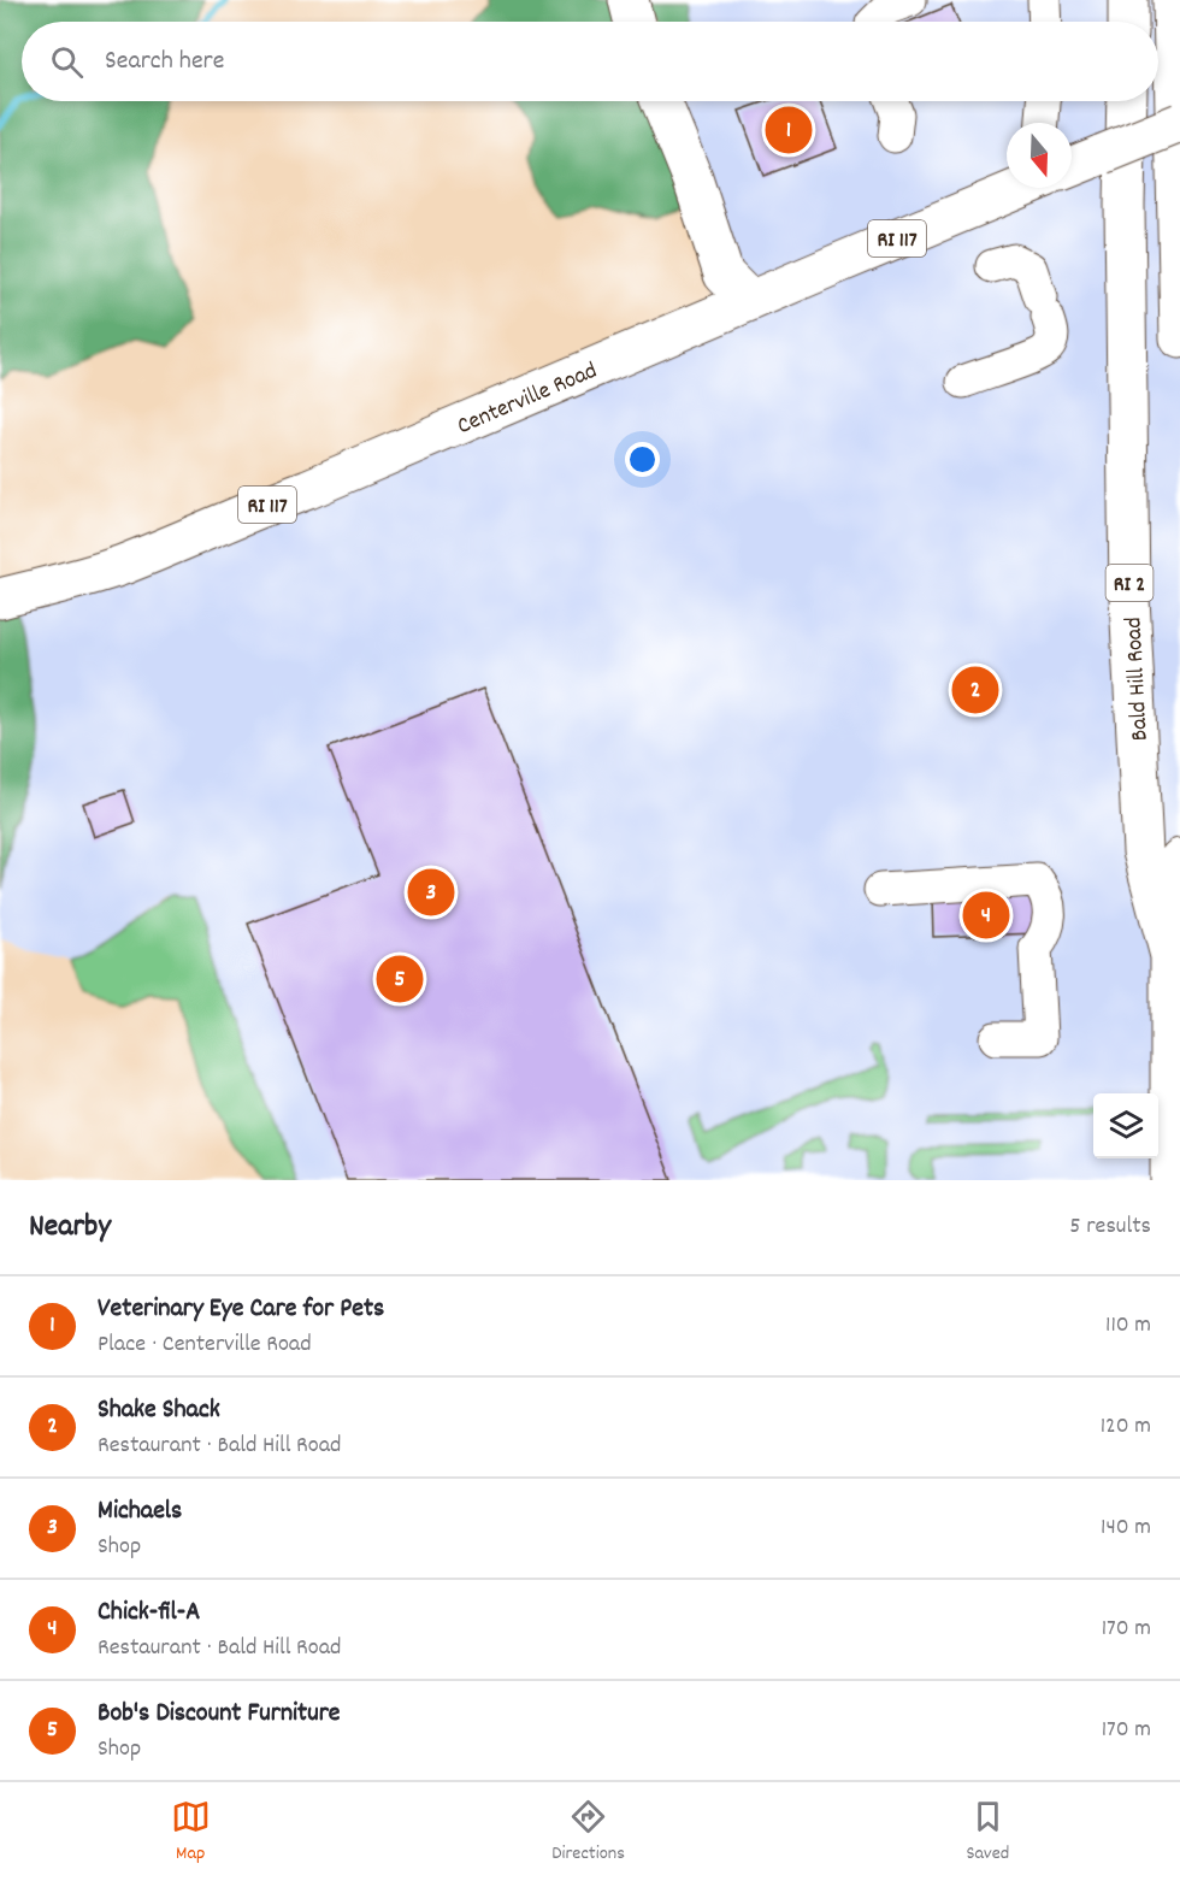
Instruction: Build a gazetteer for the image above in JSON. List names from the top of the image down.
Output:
{
  "streets": {
    "main road": [
      "RI 117",
      "Centerville Road",
      "RI 2",
      "Bald Hill Road"
    ]
  },
  "crossings": [
    ["RI 2", "Bald Hill Road"]
  ],
  "north": "bottom",
  "page": {
    "search": "Search here",
    "pins": [
      "1",
      "2",
      "3",
      "4",
      "5"
    ],
    "heading": ["Nearby", "5 results"],
    "list": [
      {
        "mark": "1",
        "name": "Veterinary Eye Care for Pets",
        "note": "Place · Centerville Road",
        "value": "110 m"
      },
      {
        "mark": "2",
        "name": "Shake Shack",
        "note": "Restaurant · Bald Hill Road",
        "value": "120 m"
      },
      {
        "mark": "3",
        "name": "Michaels",
        "note": "Shop",
        "value": "140 m"
      },
      {
        "mark": "4",
        "name": "Chick-fil-A",
        "note": "Restaurant · Bald Hill Road",
        "value": "170 m"
      },
      {
        "mark": "5",
        "name": "Bob's Discount Furniture",
        "note": "Shop",
        "value": "170 m"
      }
    ],
    "nav": ["Map", "Directions", "Saved"]
  }
}
